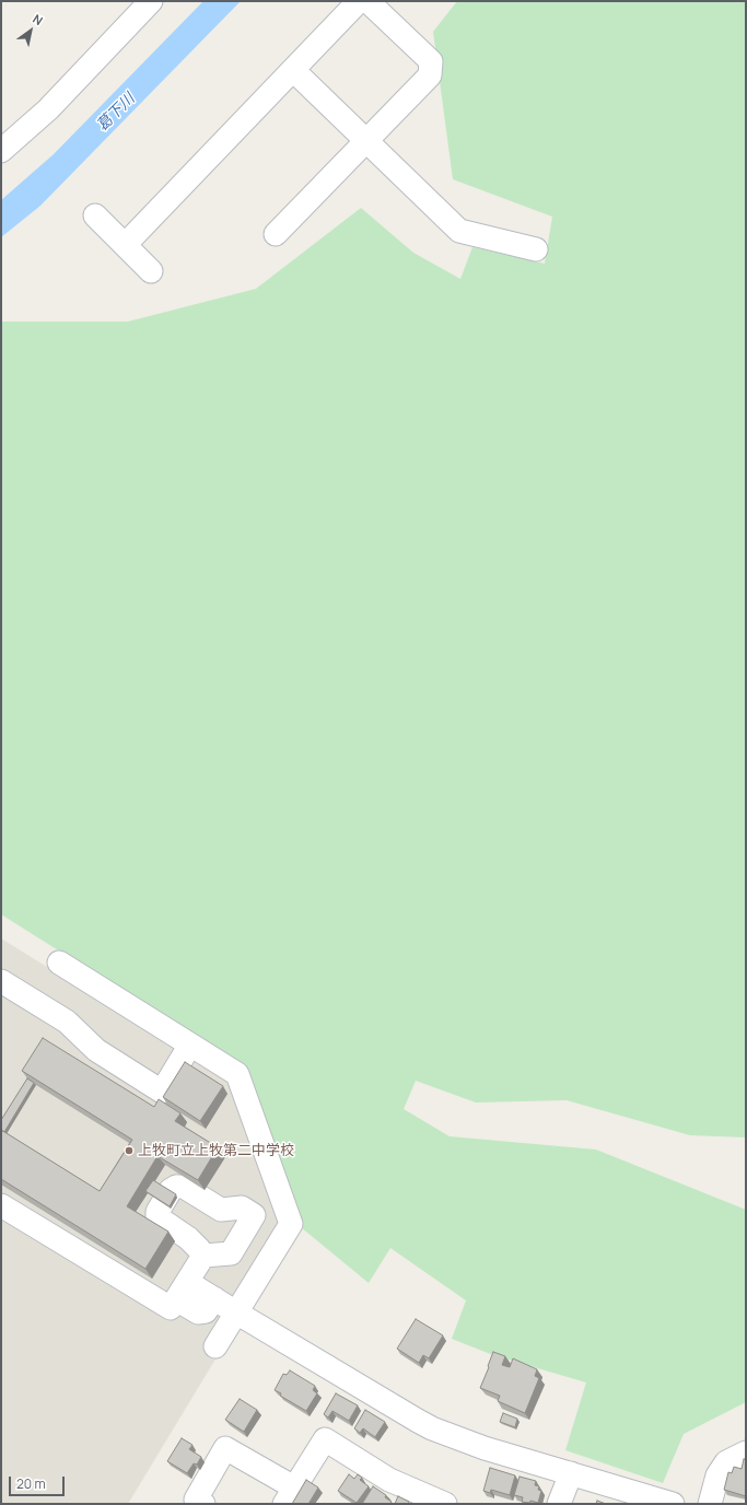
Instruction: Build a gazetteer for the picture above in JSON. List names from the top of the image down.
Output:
{
  "water": ["葛下川"],
  "places": ["上牧町立上牧第二中学校"],
  "scale_bar": "20 m",
  "north": "top right"
}
